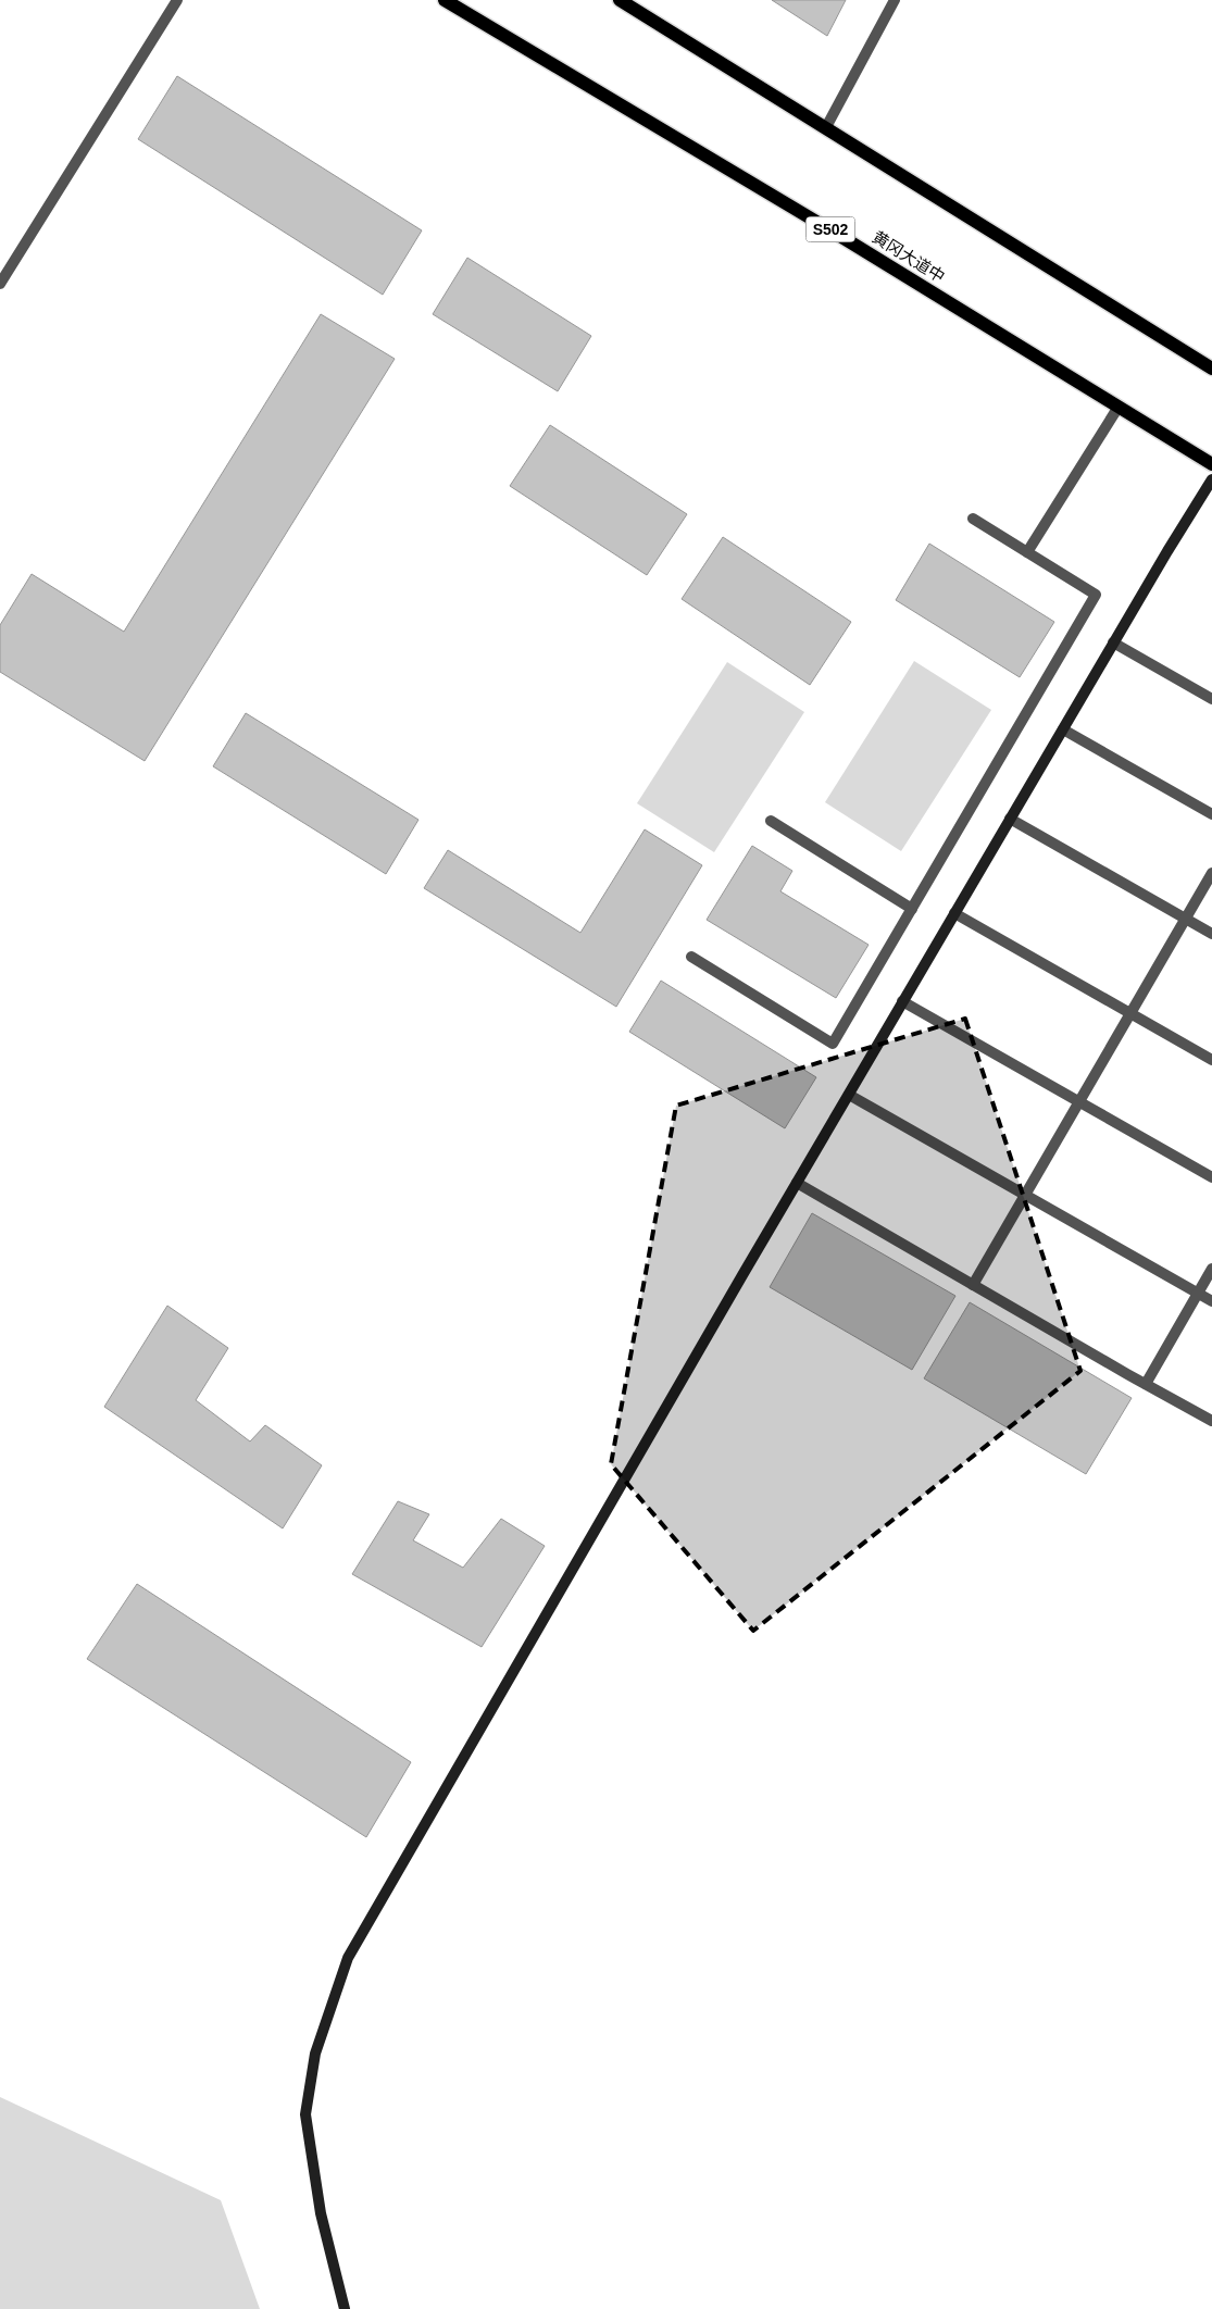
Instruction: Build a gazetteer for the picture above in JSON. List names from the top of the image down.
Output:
{
  "streets": {
    "main road": ["S502", "黄冈大道中"]
  }
}
